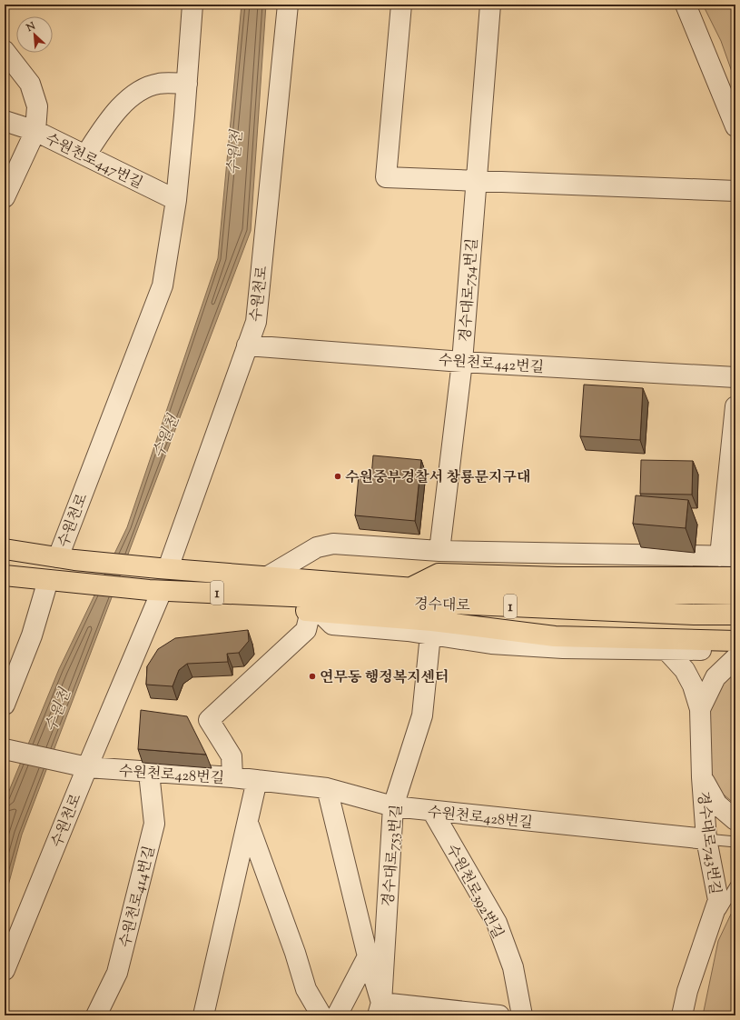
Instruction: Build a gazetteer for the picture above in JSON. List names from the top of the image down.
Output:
{
  "streets": {
    "main road": ["1", "경수대로"],
    "street": [
      "수원천로447번길",
      "경수대로754번길",
      "수원천로",
      "수원천로442번길",
      "수원천로428번길",
      "경수대로743번길",
      "경수대로753번길",
      "수원천로392번길",
      "수원천로414번길"
    ]
  },
  "crossings": [
    ["수원천로447번길", "수원천로"],
    ["경수대로754번길", "수원천로442번길"],
    ["수원천로", "수원천로442번길"],
    ["수원천로", "1"],
    ["수원천로", "경수대로"],
    ["수원천로", "수원천로428번길"],
    ["1", "경수대로"],
    ["수원천로428번길", "경수대로743번길"],
    ["수원천로428번길", "경수대로753번길"],
    ["수원천로428번길", "수원천로392번길"],
    ["수원천로428번길", "수원천로414번길"]
  ],
  "water": ["수원천"],
  "places": ["수원중부경찰서 창룡문지구대", "연무동 행정복지센터"],
  "north": "top left"
}
